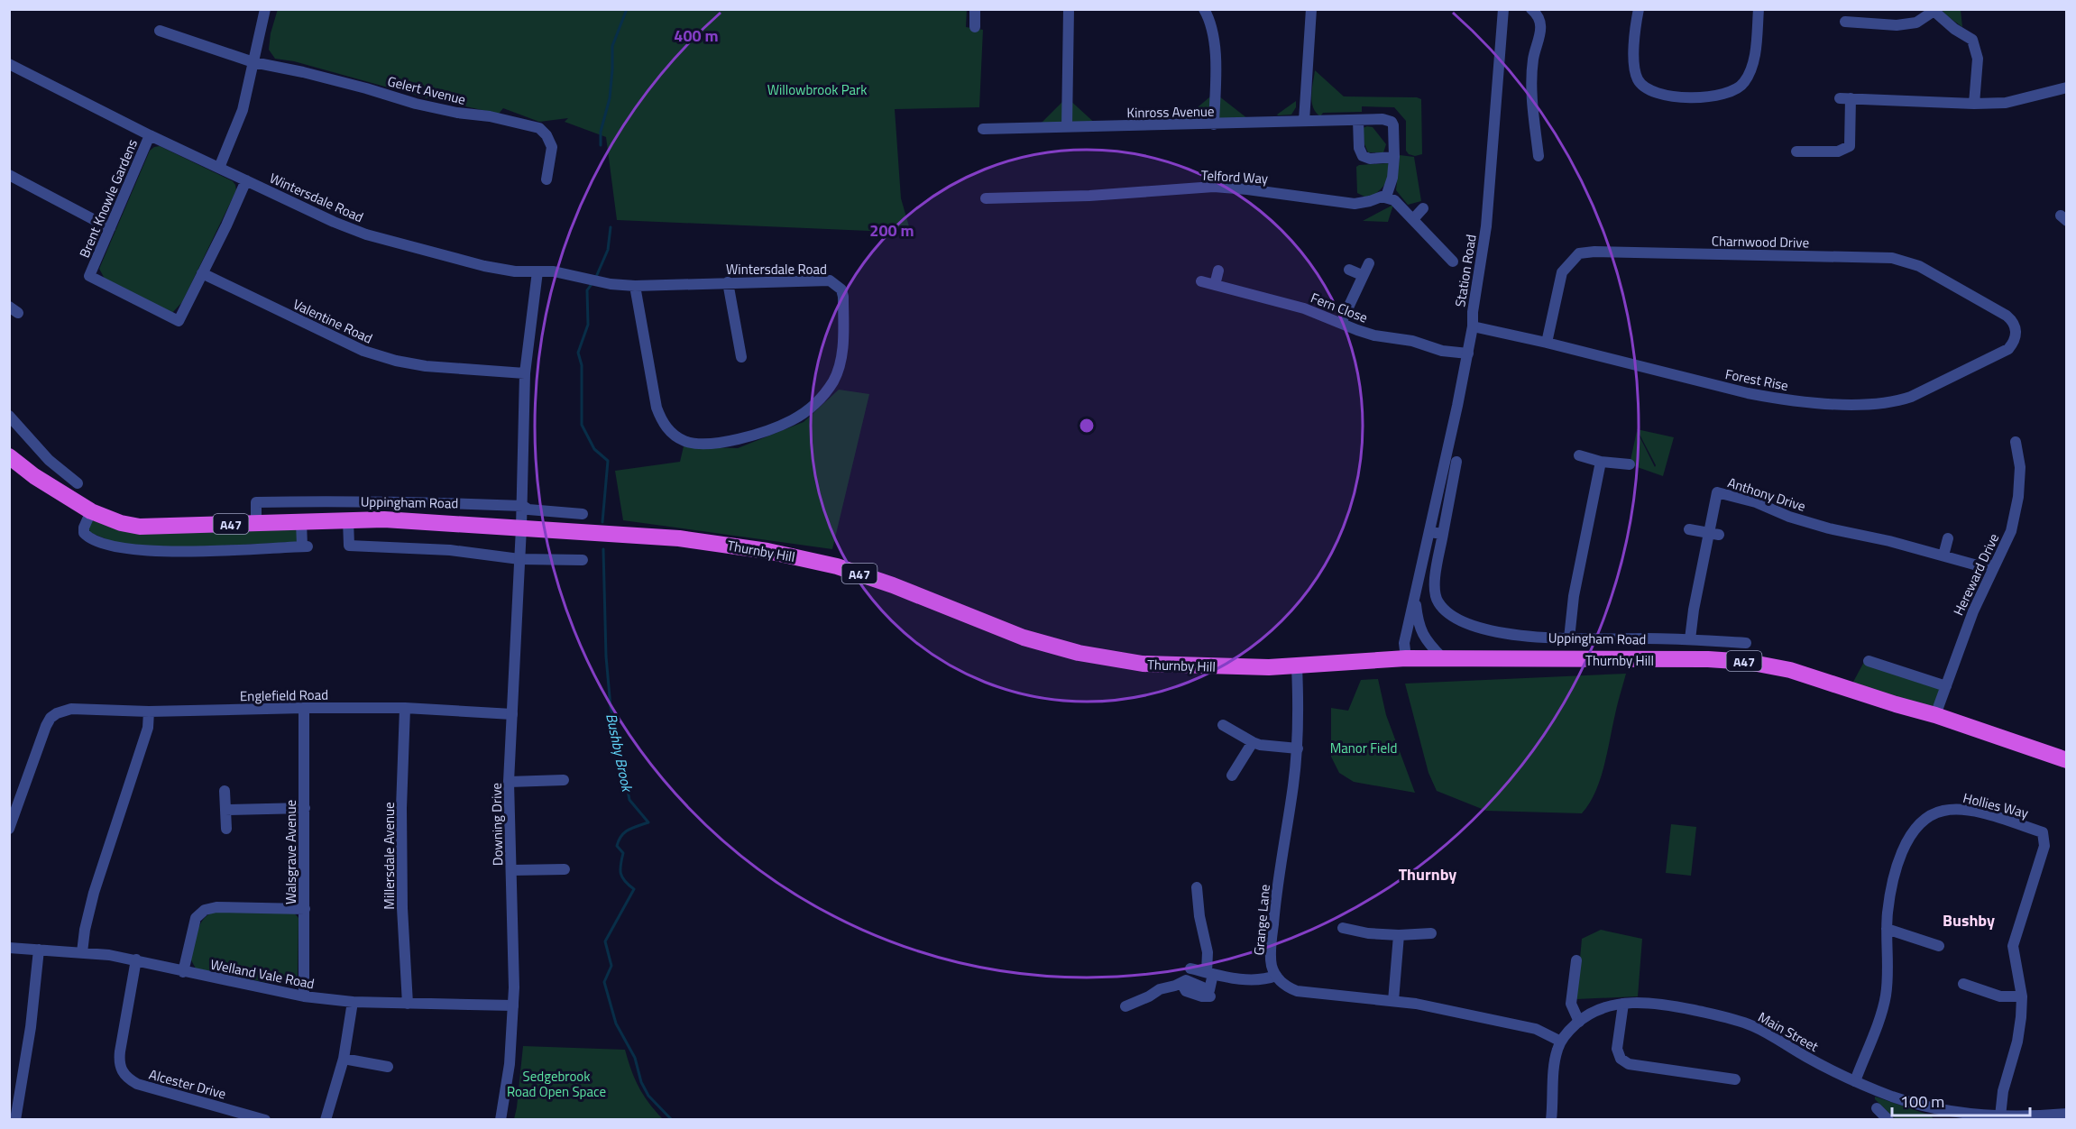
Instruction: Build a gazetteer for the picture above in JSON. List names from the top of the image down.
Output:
{
  "streets": {
    "highway": ["A47", "Thurnby Hill"],
    "street": [
      "Gelert Avenue",
      "Kinross Avenue",
      "Telford Way",
      "Wintersdale Road",
      "Brent Knowle Gardens",
      "Charnwood Drive",
      "Station Road",
      "Fern Close",
      "Valentine Road",
      "Forest Rise",
      "Anthony Drive",
      "Uppingham Road",
      "Hereward Drive",
      "Englefield Road",
      "Hollies Way",
      "Downing Drive",
      "Walsgrave Avenue",
      "Millersdale Avenue",
      "Grange Lane",
      "Welland Vale Road",
      "Main Street",
      "Alcester Drive"
    ]
  },
  "crossings": [
    ["Kinross Avenue", "Telford Way"],
    ["Wintersdale Road", "Brent Knowle Gardens"],
    ["Wintersdale Road", "Downing Drive"],
    ["Brent Knowle Gardens", "Valentine Road"],
    ["Charnwood Drive", "Forest Rise"],
    ["Station Road", "Fern Close"],
    ["Station Road", "Forest Rise"],
    ["Station Road", "Thurnby Hill"],
    ["Valentine Road", "Downing Drive"],
    ["Anthony Drive", "Uppingham Road"],
    ["Uppingham Road", "A47"],
    ["Uppingham Road", "Thurnby Hill"],
    ["Uppingham Road", "Downing Drive"],
    ["A47", "Thurnby Hill"],
    ["Thurnby Hill", "Hereward Drive"],
    ["Thurnby Hill", "Downing Drive"],
    ["Thurnby Hill", "Grange Lane"],
    ["Englefield Road", "Downing Drive"],
    ["Englefield Road", "Walsgrave Avenue"],
    ["Englefield Road", "Millersdale Avenue"],
    ["Hollies Way", "Main Street"],
    ["Downing Drive", "Welland Vale Road"],
    ["Walsgrave Avenue", "Welland Vale Road"],
    ["Millersdale Avenue", "Welland Vale Road"],
    ["Welland Vale Road", "Alcester Drive"]
  ],
  "districts": ["Thurnby", "Bushby"],
  "water": ["Bushby Brook"],
  "parks": ["Willowbrook Park", "Manor Field", "Sedgebrook Road Open Space"],
  "scale_bar": "100 m",
  "rings": ["400 m", "200 m"]
}
